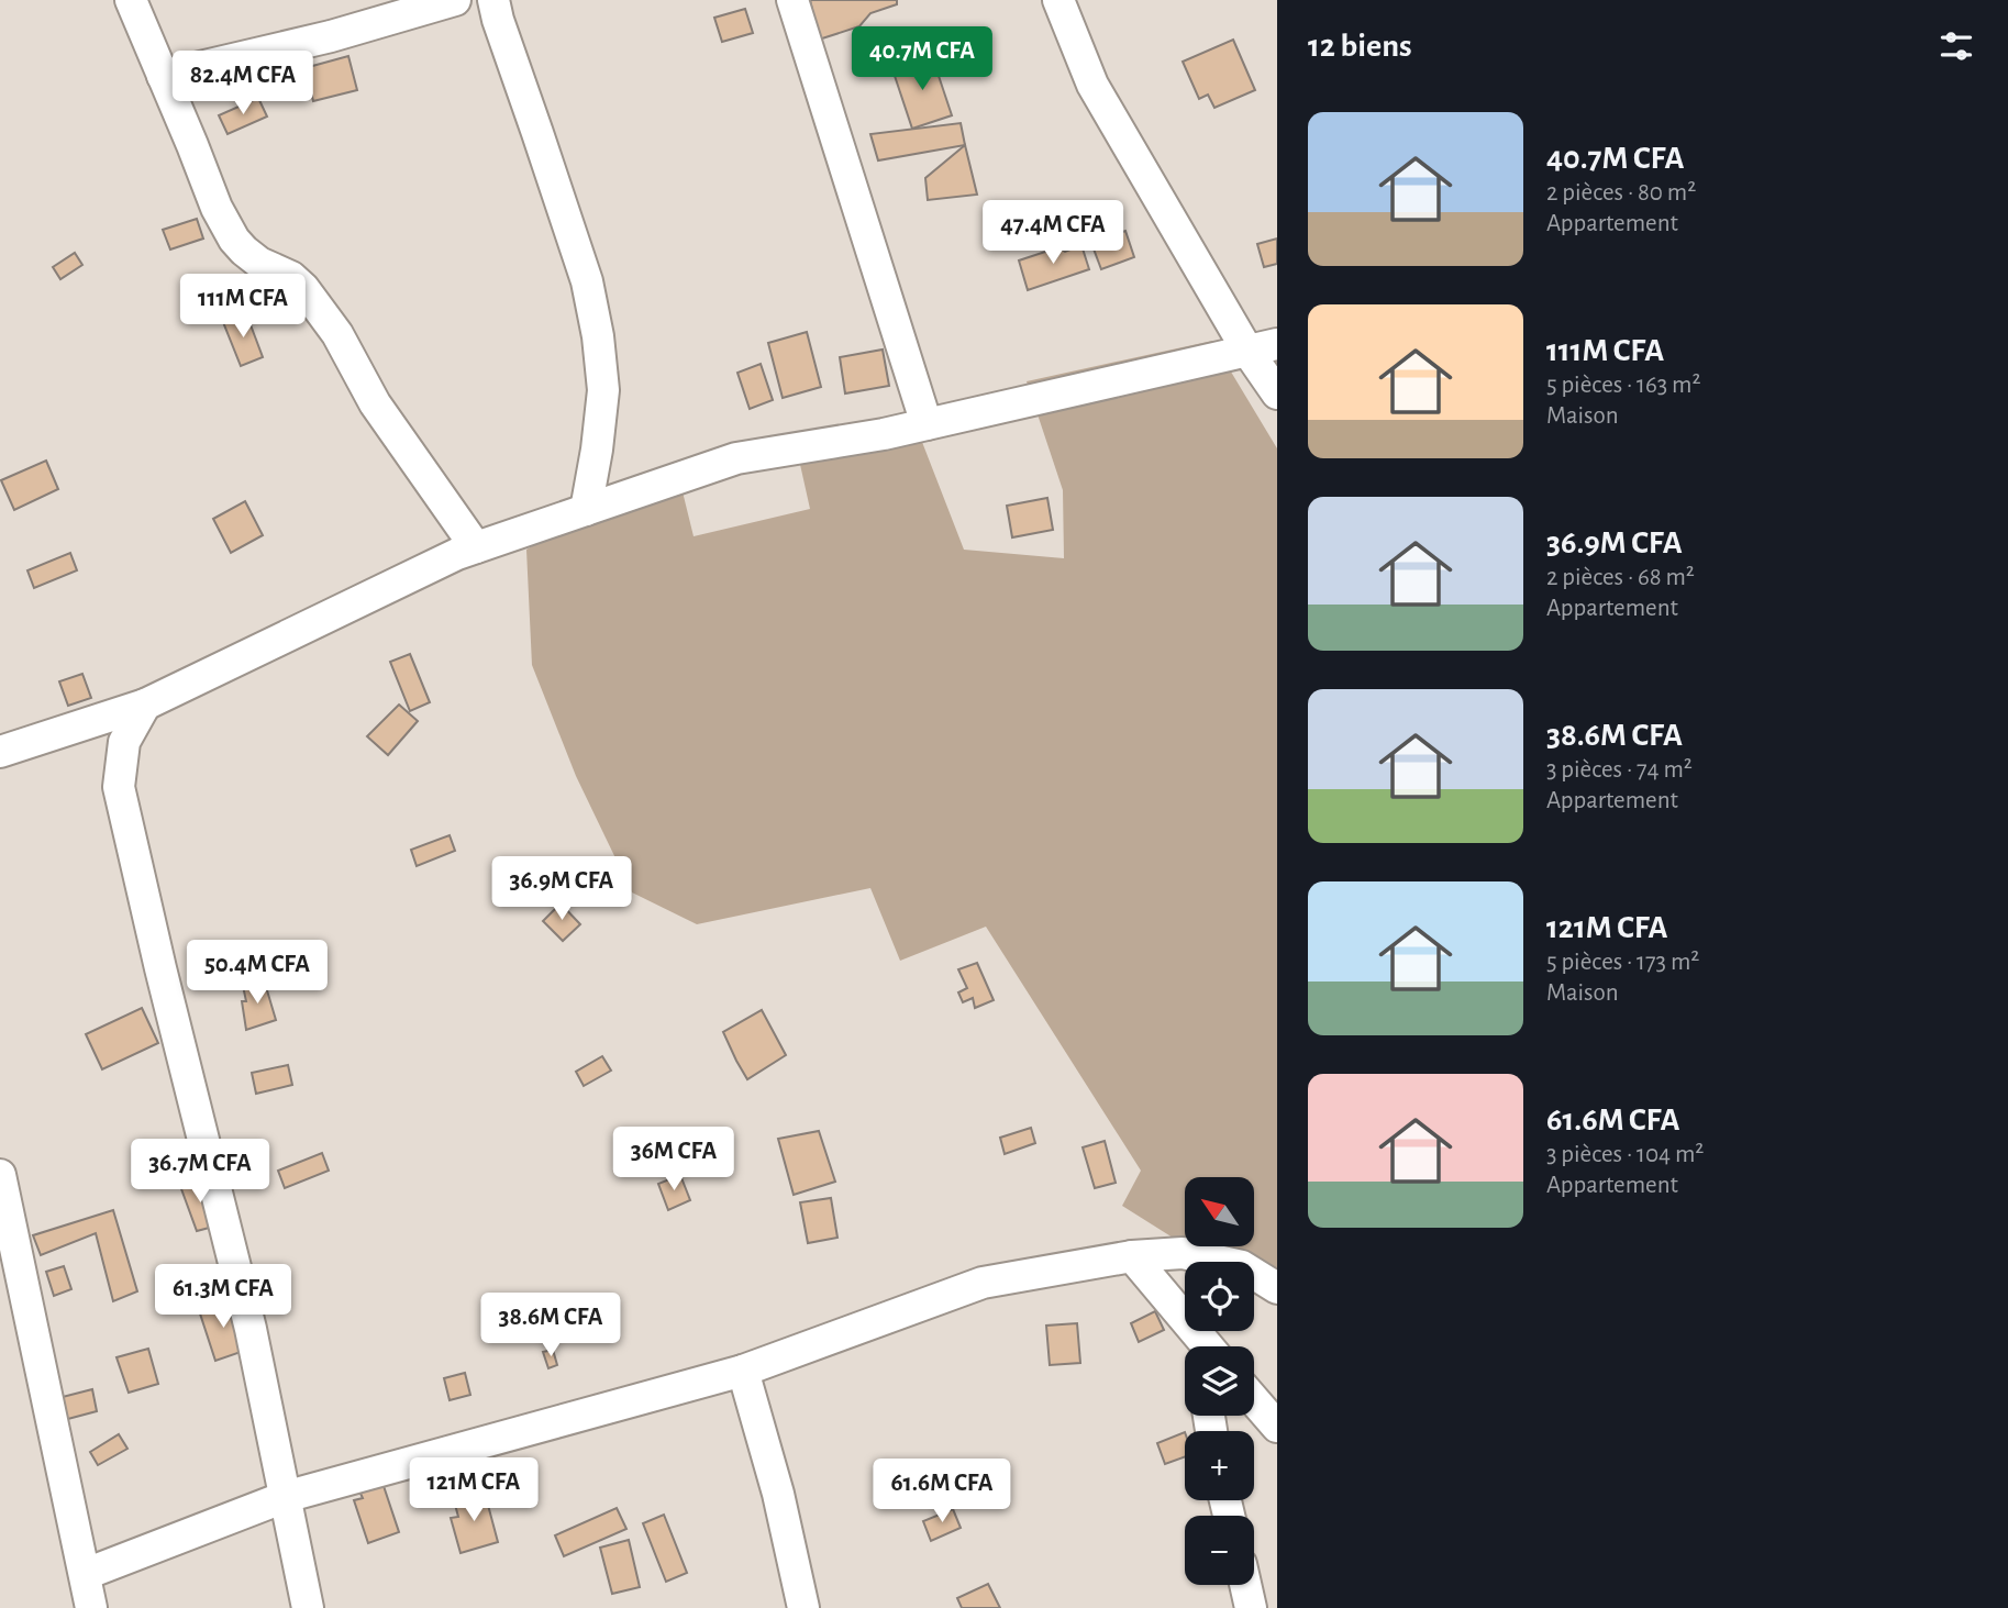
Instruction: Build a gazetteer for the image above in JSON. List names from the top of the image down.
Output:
{
  "north": "top left",
  "page": {
    "heading": "12 biens",
    "price": [
      "40.7M CFA",
      "82.4M CFA",
      "47.4M CFA",
      "111M CFA",
      "36.9M CFA",
      "50.4M CFA",
      "36M CFA",
      "36.7M CFA",
      "61.3M CFA",
      "38.6M CFA",
      "121M CFA",
      "61.6M CFA"
    ],
    "list": [
      {
        "name": "40.7M CFA",
        "note": "2 pièces · 80 m² · Appartement"
      },
      {
        "name": "111M CFA",
        "note": "5 pièces · 163 m² · Maison"
      },
      {
        "name": "36.9M CFA",
        "note": "2 pièces · 68 m² · Appartement"
      },
      {
        "name": "38.6M CFA",
        "note": "3 pièces · 74 m² · Appartement"
      },
      {
        "name": "121M CFA",
        "note": "5 pièces · 173 m² · Maison"
      },
      {
        "name": "61.6M CFA",
        "note": "3 pièces · 104 m² · Appartement"
      }
    ],
    "map_buttons": ["+", "−"]
  }
}
